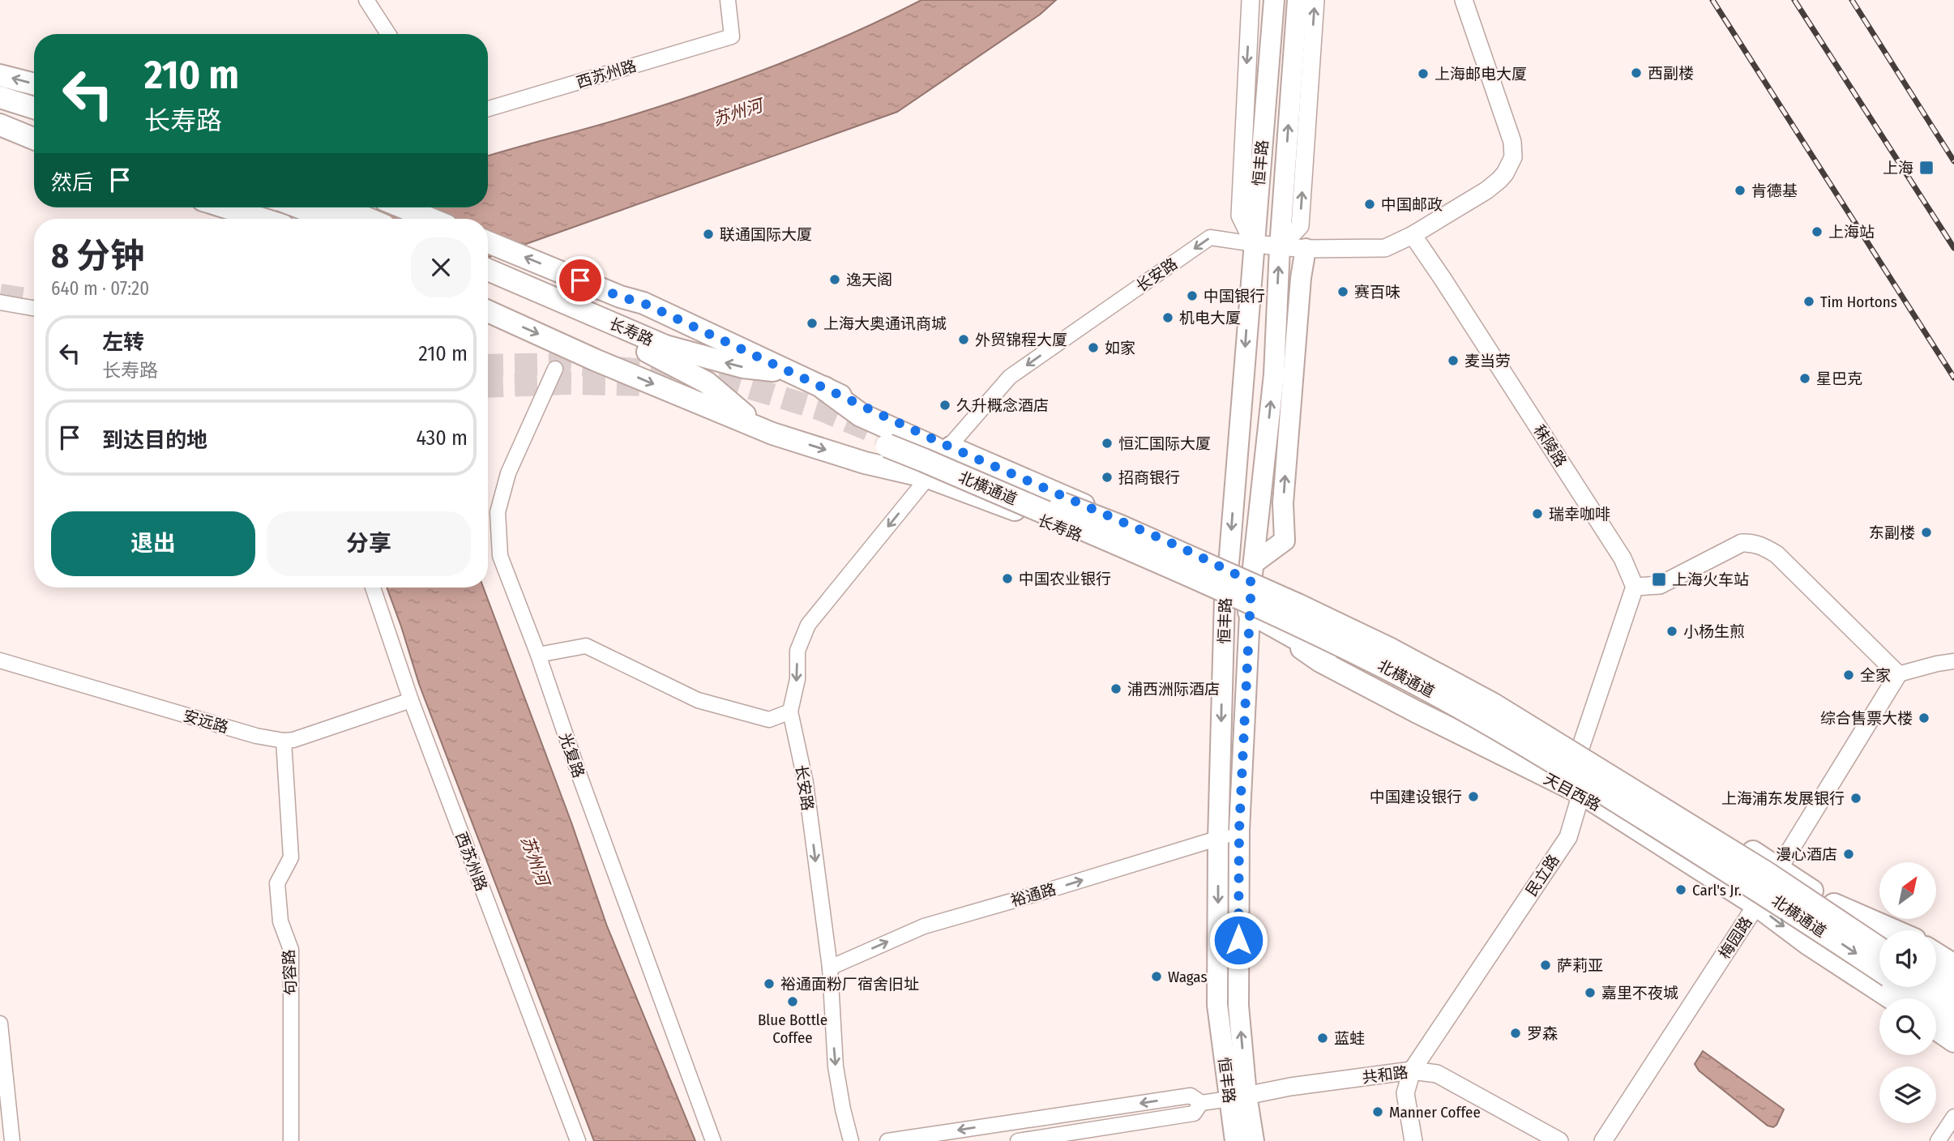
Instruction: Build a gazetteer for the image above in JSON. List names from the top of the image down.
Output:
{
  "streets": {
    "highway": ["北横通道"],
    "main road": ["恒丰路", "长寿路", "天目西路"],
    "street": [
      "西苏州路",
      "长安路",
      "秣陵路",
      "安远路",
      "光复路",
      "民立路",
      "裕通路",
      "梅园路",
      "句容路",
      "共和路"
    ]
  },
  "crossings": [
    ["西苏州路", "安远路"],
    ["恒丰路", "长安路"],
    ["恒丰路", "长寿路"],
    ["恒丰路", "天目西路"],
    ["恒丰路", "裕通路"],
    ["恒丰路", "共和路"],
    ["长安路", "长寿路"],
    ["长安路", "秣陵路"],
    ["长安路", "裕通路"],
    ["秣陵路", "民立路"],
    ["安远路", "句容路"],
    ["天目西路", "民立路"],
    ["天目西路", "梅园路"],
    ["民立路", "共和路"]
  ],
  "one_way": ["长安路", "裕通路"],
  "water": ["苏州河"],
  "places": {
    "other": [
      "西副楼",
      "上海邮电大厦",
      "肯德基",
      "中国邮政",
      "上海站",
      "联通国际大厦",
      "逸天阁",
      "赛百味",
      "中国银行",
      "Tim Hortons",
      "机电大厦",
      "上海大奥通讯商城",
      "外贸锦程大厦",
      "如家",
      "麦当劳",
      "星巴克",
      "久升概念酒店",
      "恒汇国际大厦",
      "招商银行",
      "瑞幸咖啡",
      "东副楼",
      "中国农业银行",
      "小杨生煎",
      "全家",
      "浦西洲际酒店",
      "综合售票大楼",
      "中国建设银行",
      "上海浦东发展银行",
      "漫心酒店",
      "Carl's Jr.",
      "萨莉亚",
      "Wagas",
      "裕通面粉厂宿舍旧址",
      "嘉里不夜城",
      "Blue Bottle Coffee",
      "罗森",
      "蓝蛙",
      "Manner Coffee"
    ],
    "transit": ["上海", "上海火车站"]
  },
  "north": "top right",
  "page": {
    "turn": ["210 m", "长寿路"],
    "then": "然后",
    "heading": ["8 分钟", "640 m · 07:20"],
    "list": [
      {
        "name": "左转",
        "note": "长寿路",
        "value": "210 m"
      },
      {
        "name": "到达目的地",
        "value": "430 m"
      }
    ],
    "buttons": ["退出", "分享"]
  }
}
